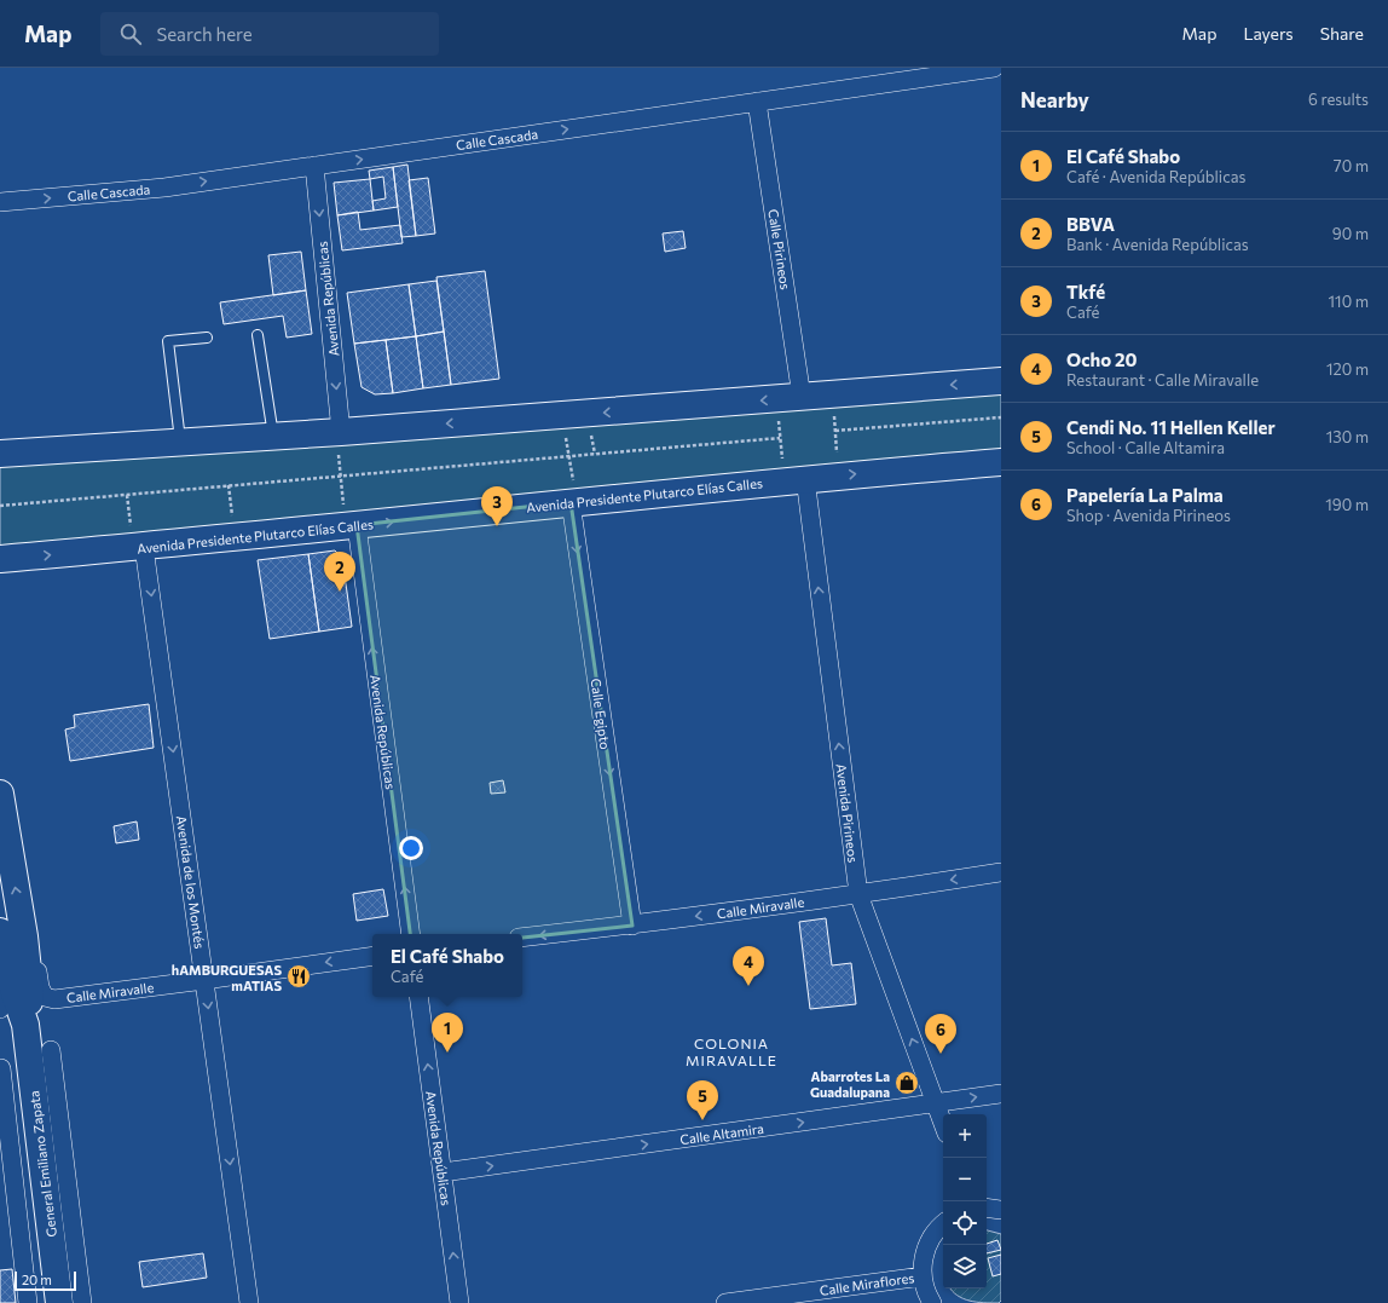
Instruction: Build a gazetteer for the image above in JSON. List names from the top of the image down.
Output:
{
  "streets": {
    "main road": ["Avenida Presidente Plutarco Elías Calles", "General Emiliano Zapata"],
    "street": [
      "Calle Cascada",
      "Calle Pirineos",
      "Avenida Repúblicas",
      "Calle Egipto",
      "Avenida Pirineos",
      "Avenida de los Montés",
      "Calle Miravalle",
      "Calle Altamira",
      "Calle Miraflores"
    ]
  },
  "crossings": [
    ["Calle Cascada", "Calle Pirineos"],
    ["Calle Cascada", "Avenida Repúblicas"],
    ["Avenida Repúblicas", "Avenida Presidente Plutarco Elías Calles"],
    ["Avenida Repúblicas", "Calle Altamira"],
    ["Avenida Presidente Plutarco Elías Calles", "Calle Egipto"],
    ["Avenida Presidente Plutarco Elías Calles", "Avenida Pirineos"],
    ["Avenida Presidente Plutarco Elías Calles", "Avenida de los Montés"],
    ["Calle Egipto", "Calle Miravalle"],
    ["Avenida Pirineos", "Calle Miravalle"],
    ["Avenida Pirineos", "Calle Altamira"],
    ["Avenida de los Montés", "Calle Miravalle"],
    ["Calle Miravalle", "General Emiliano Zapata"]
  ],
  "one_way": [
    "Calle Cascada",
    "Calle Egipto",
    "Avenida Pirineos",
    "Avenida de los Montés",
    "Calle Miravalle",
    "Calle Altamira"
  ],
  "districts": ["COLONIA MIRAVALLE"],
  "places": {
    "restaurant": ["hAMBURGUESAS mATIAS"],
    "shop": ["Abarrotes La Guadalupana"]
  },
  "scale_bar": "20 m",
  "page": {
    "header": "Map",
    "search": "Search here",
    "nav": ["Map", "Layers", "Share"],
    "heading": ["Nearby", "6 results"],
    "list": [
      {
        "mark": "1",
        "name": "El Café Shabo",
        "note": "Café · Avenida Repúblicas",
        "value": "70 m"
      },
      {
        "mark": "2",
        "name": "BBVA",
        "note": "Bank · Avenida Repúblicas",
        "value": "90 m"
      },
      {
        "mark": "3",
        "name": "Tkfé",
        "note": "Café",
        "value": "110 m"
      },
      {
        "mark": "4",
        "name": "Ocho 20",
        "note": "Restaurant · Calle Miravalle",
        "value": "120 m"
      },
      {
        "mark": "5",
        "name": "Cendi No. 11 Hellen Keller",
        "note": "School · Calle Altamira",
        "value": "130 m"
      },
      {
        "mark": "6",
        "name": "Papelería La Palma",
        "note": "Shop · Avenida Pirineos",
        "value": "190 m"
      }
    ],
    "pins": [
      "3",
      "2",
      "4",
      "1",
      "6",
      "5"
    ],
    "popup": ["El Café Shabo", "Café"],
    "map_buttons": ["+", "−"],
    "scale": "20 m"
  }
}
